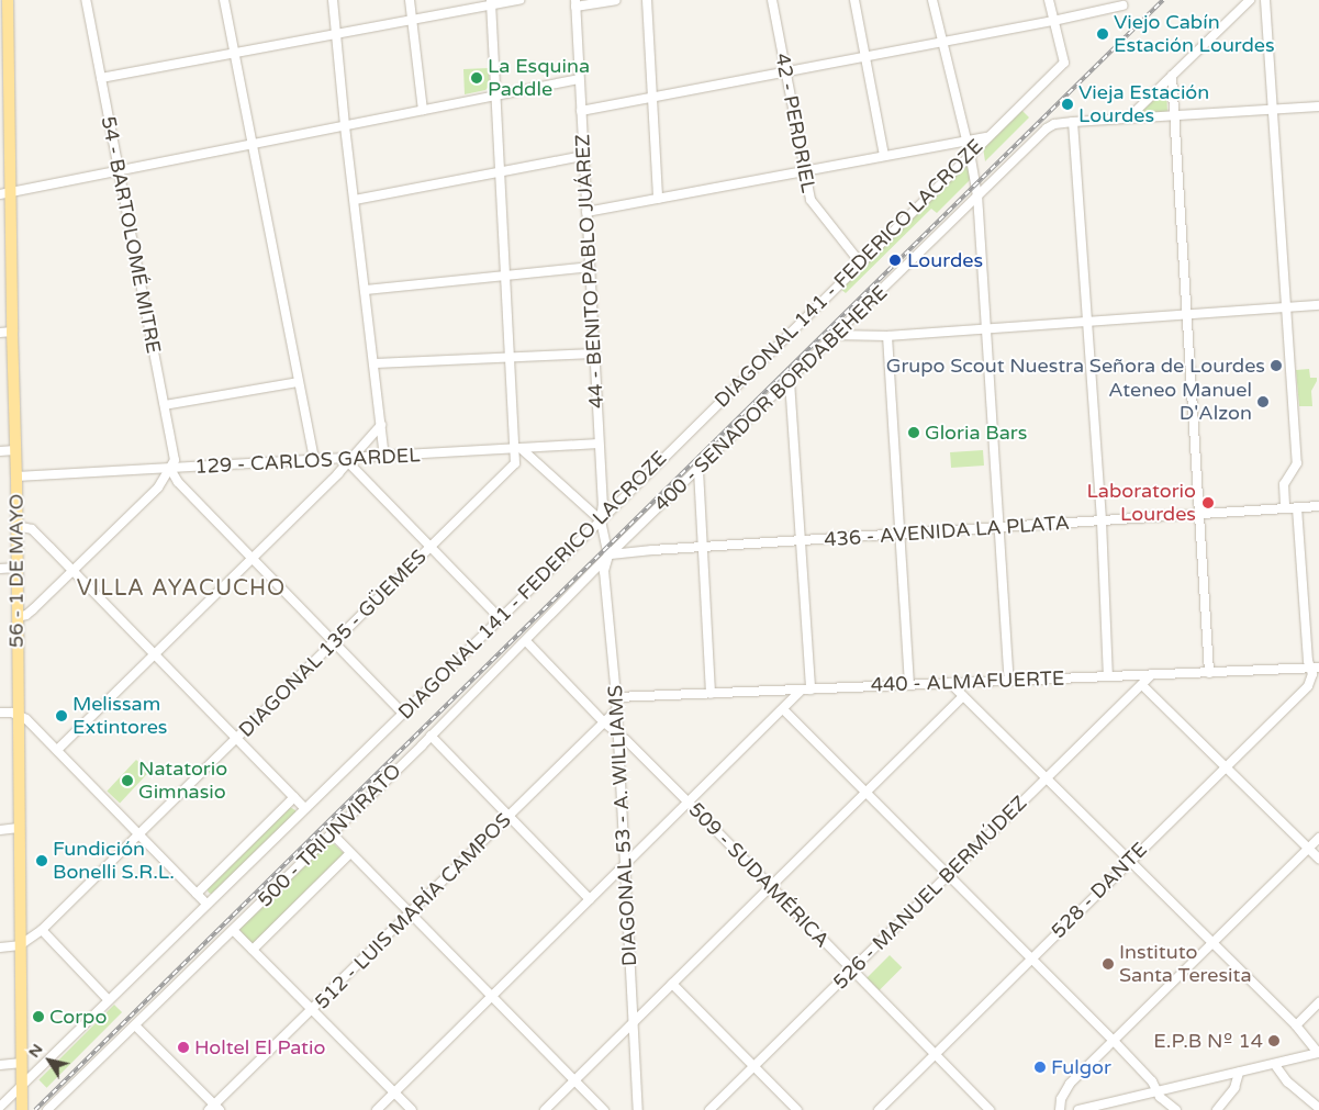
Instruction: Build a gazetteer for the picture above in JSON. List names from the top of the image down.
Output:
{
  "streets": {
    "main road": ["56 - 1 DE MAYO"],
    "street": [
      "42 - PERDRIEL",
      "54 - BARTOLOMÉ MITRE",
      "44 - BENITO PABLO JUÁREZ",
      "DIAGONAL 141 - FEDERICO LACROZE",
      "400 - SENADOR BORDABEHERE",
      "129 - CARLOS GARDEL",
      "436 - AVENIDA LA PLATA",
      "DIAGONAL 135 - GÜEMES",
      "440 - ALMAFUERTE",
      "DIAGONAL 53 - A. WILLIAMS",
      "500 - TRIUNVIRATO",
      "509 - SUDAMÉRICA",
      "528 - DANTE",
      "526 - MANUEL BERMÚDEZ",
      "512 - LUIS MARÍA CAMPOS"
    ]
  },
  "crossings": [
    ["42 - PERDRIEL", "DIAGONAL 141 - FEDERICO LACROZE"],
    ["54 - BARTOLOMÉ MITRE", "129 - CARLOS GARDEL"],
    ["44 - BENITO PABLO JUÁREZ", "DIAGONAL 141 - FEDERICO LACROZE"],
    ["44 - BENITO PABLO JUÁREZ", "129 - CARLOS GARDEL"],
    ["44 - BENITO PABLO JUÁREZ", "DIAGONAL 53 - A. WILLIAMS"],
    ["DIAGONAL 141 - FEDERICO LACROZE", "56 - 1 DE MAYO"],
    ["400 - SENADOR BORDABEHERE", "436 - AVENIDA LA PLATA"],
    ["400 - SENADOR BORDABEHERE", "DIAGONAL 53 - A. WILLIAMS"],
    ["400 - SENADOR BORDABEHERE", "500 - TRIUNVIRATO"],
    ["129 - CARLOS GARDEL", "56 - 1 DE MAYO"],
    ["129 - CARLOS GARDEL", "DIAGONAL 135 - GÜEMES"],
    ["436 - AVENIDA LA PLATA", "DIAGONAL 53 - A. WILLIAMS"],
    ["436 - AVENIDA LA PLATA", "500 - TRIUNVIRATO"],
    ["56 - 1 DE MAYO", "DIAGONAL 135 - GÜEMES"],
    ["440 - ALMAFUERTE", "DIAGONAL 53 - A. WILLIAMS"],
    ["440 - ALMAFUERTE", "528 - DANTE"],
    ["440 - ALMAFUERTE", "526 - MANUEL BERMÚDEZ"],
    ["DIAGONAL 53 - A. WILLIAMS", "500 - TRIUNVIRATO"],
    ["DIAGONAL 53 - A. WILLIAMS", "509 - SUDAMÉRICA"],
    ["DIAGONAL 53 - A. WILLIAMS", "512 - LUIS MARÍA CAMPOS"],
    ["500 - TRIUNVIRATO", "509 - SUDAMÉRICA"],
    ["509 - SUDAMÉRICA", "528 - DANTE"],
    ["509 - SUDAMÉRICA", "526 - MANUEL BERMÚDEZ"],
    ["509 - SUDAMÉRICA", "512 - LUIS MARÍA CAMPOS"]
  ],
  "districts": ["VILLA AYACUCHO"],
  "places": [
    "Viejo Cabín Estación Lourdes",
    "La Esquina Paddle",
    "Vieja Estación Lourdes",
    "Lourdes",
    "Grupo Scout Nuestra Señora de Lourdes",
    "Ateneo Manuel D'Alzon",
    "Gloria Bars",
    "Laboratorio Lourdes",
    "Melissam Extintores",
    "Natatorio Gimnasio",
    "Fundición Bonelli S.R.L.",
    "Instituto Santa Teresita",
    "Corpo",
    "E.P.B Nº 14",
    "Holtel El Patio",
    "Fulgor"
  ],
  "north": "top left"
}
